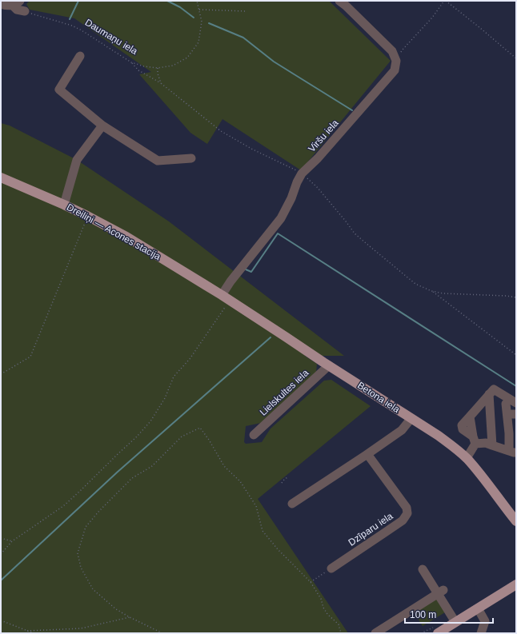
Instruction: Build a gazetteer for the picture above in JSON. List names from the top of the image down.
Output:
{
  "streets": {
    "main road": ["Dreiliņi — Acones stacija", "Betona iela"],
    "street": ["Viršu iela", "Lielskultes iela", "Dzīparu iela"],
    "path": ["Daumaņu iela"]
  },
  "crossings": [
    ["Viršu iela", "Dreiliņi — Acones stacija"],
    ["Viršu iela", "Betona iela"],
    ["Dreiliņi — Acones stacija", "Betona iela"],
    ["Lielskultes iela", "Betona iela"]
  ],
  "scale_bar": "100 m"
}
